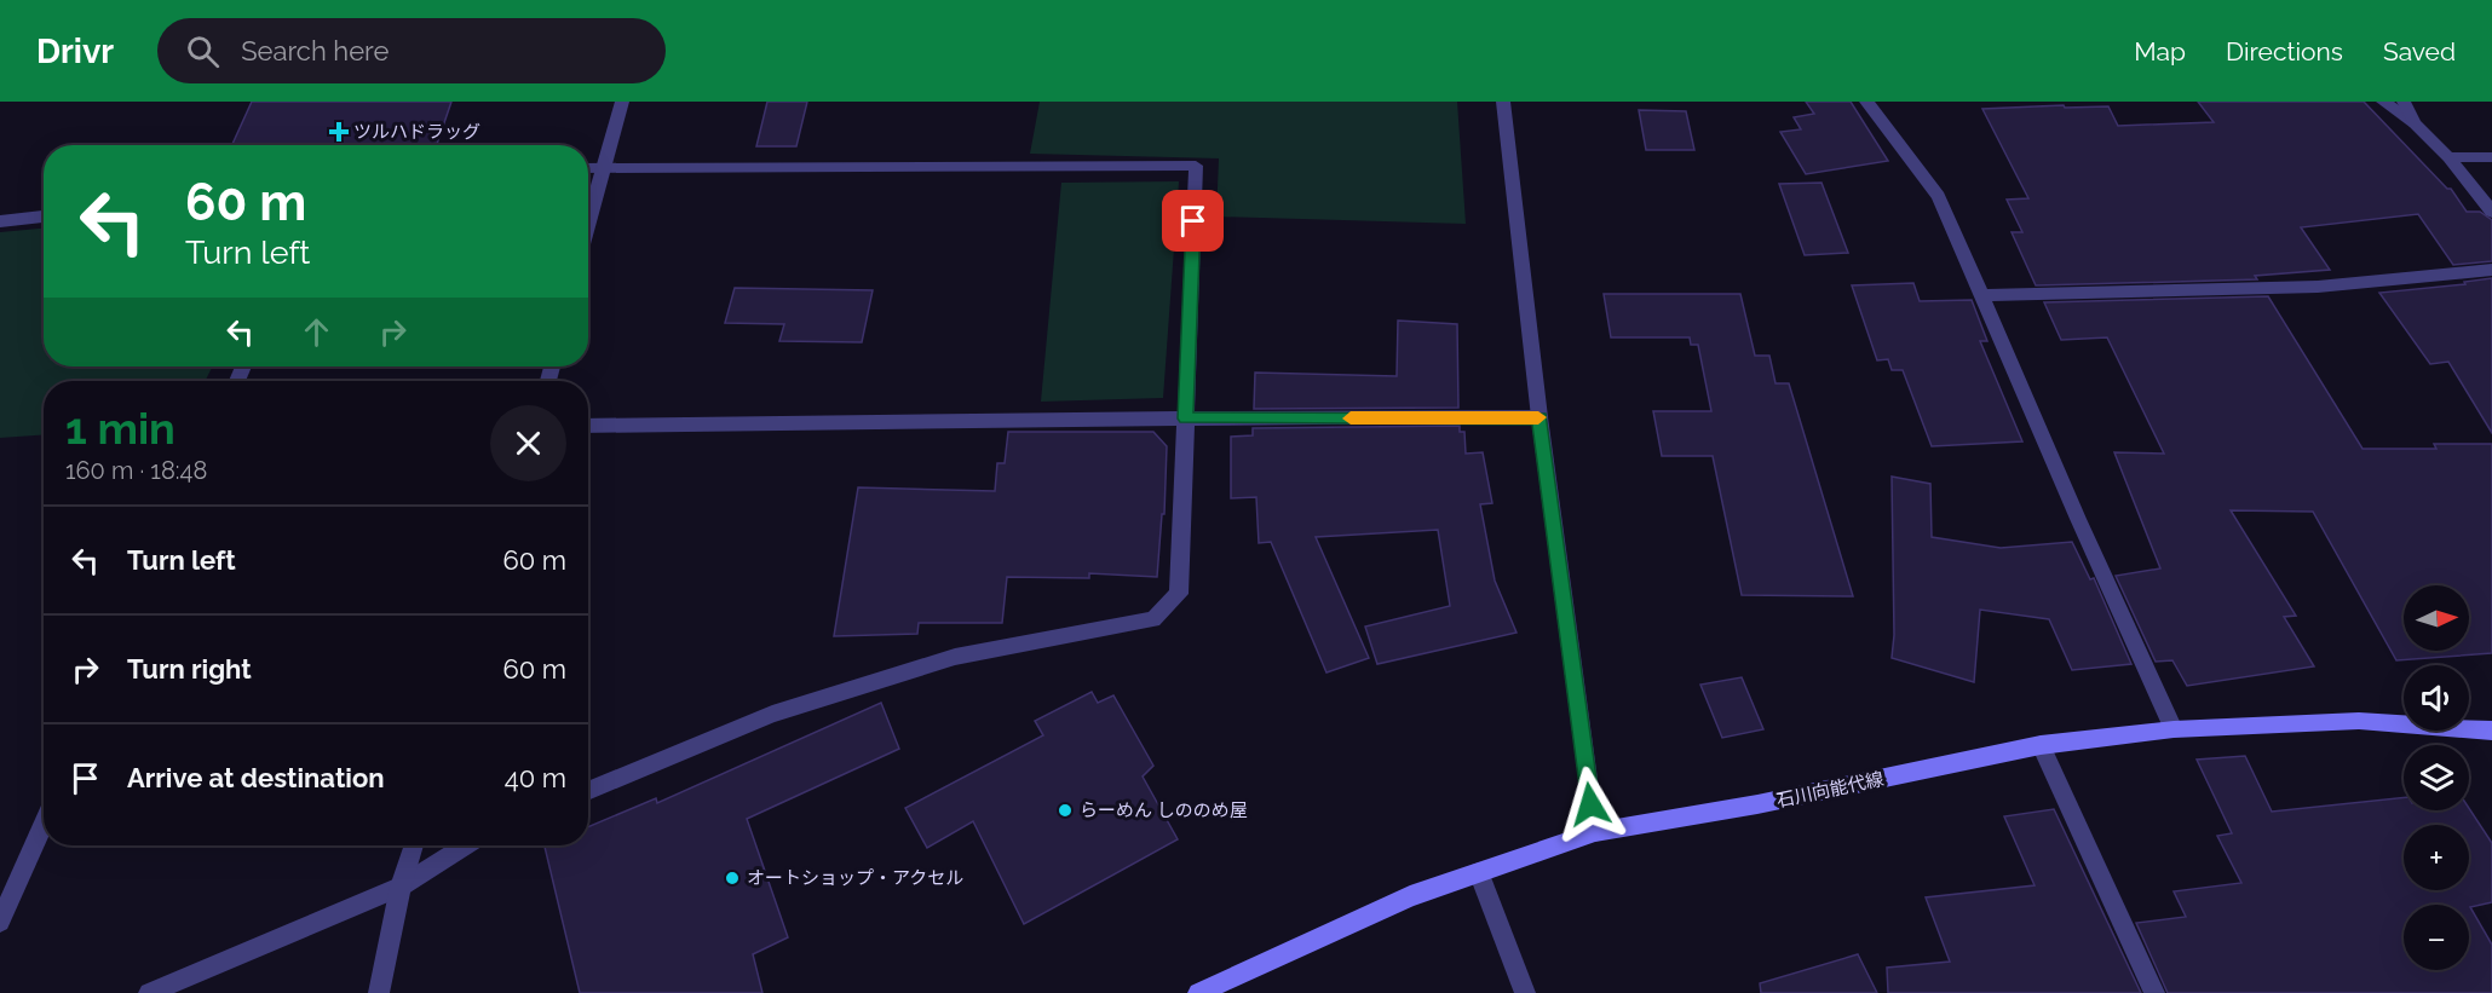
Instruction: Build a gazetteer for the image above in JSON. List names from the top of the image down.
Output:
{
  "streets": {
    "main road": ["石川向能代線"]
  },
  "places": {
    "health": ["ツルハドラッグ"],
    "other": ["らーめん しののめ屋", "オートショップ・アクセル"]
  },
  "north": "right",
  "page": {
    "header": "Drivr",
    "search": "Search here",
    "nav": ["Map", "Directions", "Saved"],
    "turn": ["60 m", "Turn left"],
    "heading": ["1 min", "160 m · 18:48"],
    "list": [
      {
        "name": "Turn left",
        "value": "60 m"
      },
      {
        "name": "Turn right",
        "value": "60 m"
      },
      {
        "name": "Arrive at destination",
        "value": "40 m"
      }
    ],
    "map_buttons": ["+", "−"]
  }
}
